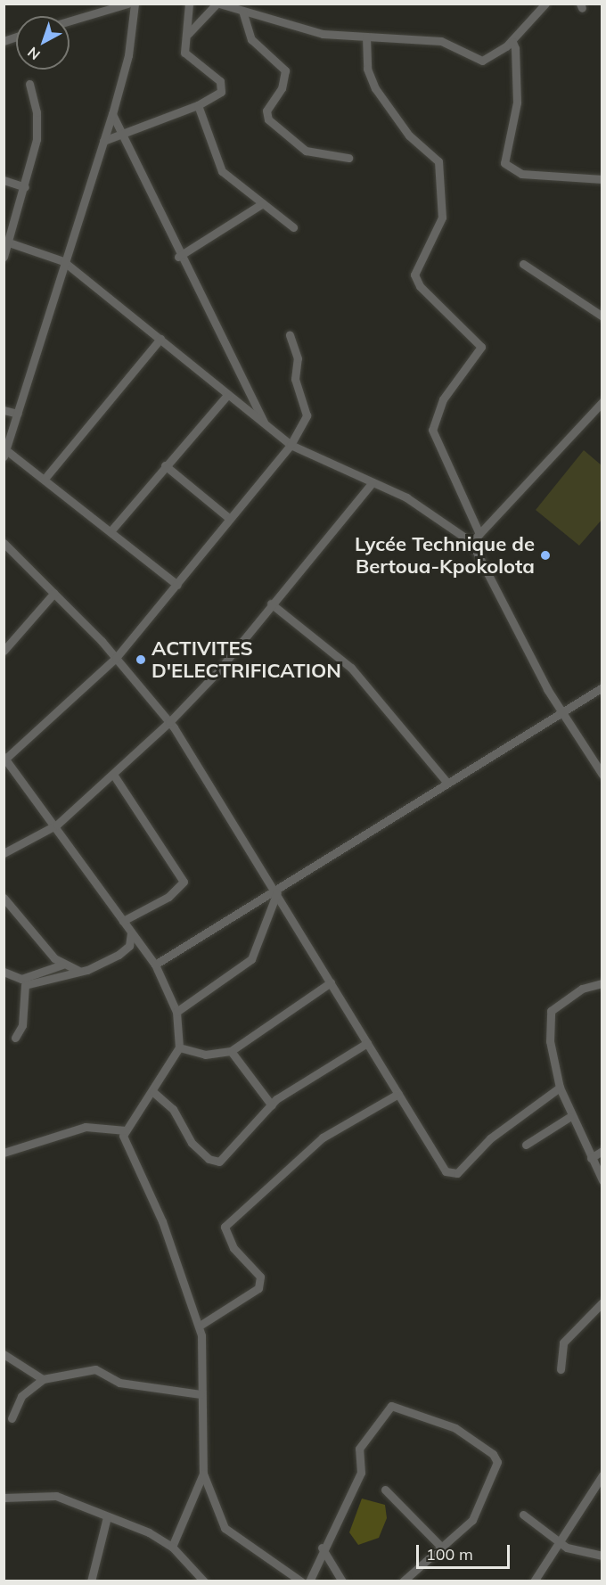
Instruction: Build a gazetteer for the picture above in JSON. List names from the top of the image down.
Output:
{
  "places": ["Lycée Technique de Bertoua-Kpokolota", "ACTIVITES D'ELECTRIFICATION"],
  "scale_bar": "100 m",
  "north": "bottom left"
}
